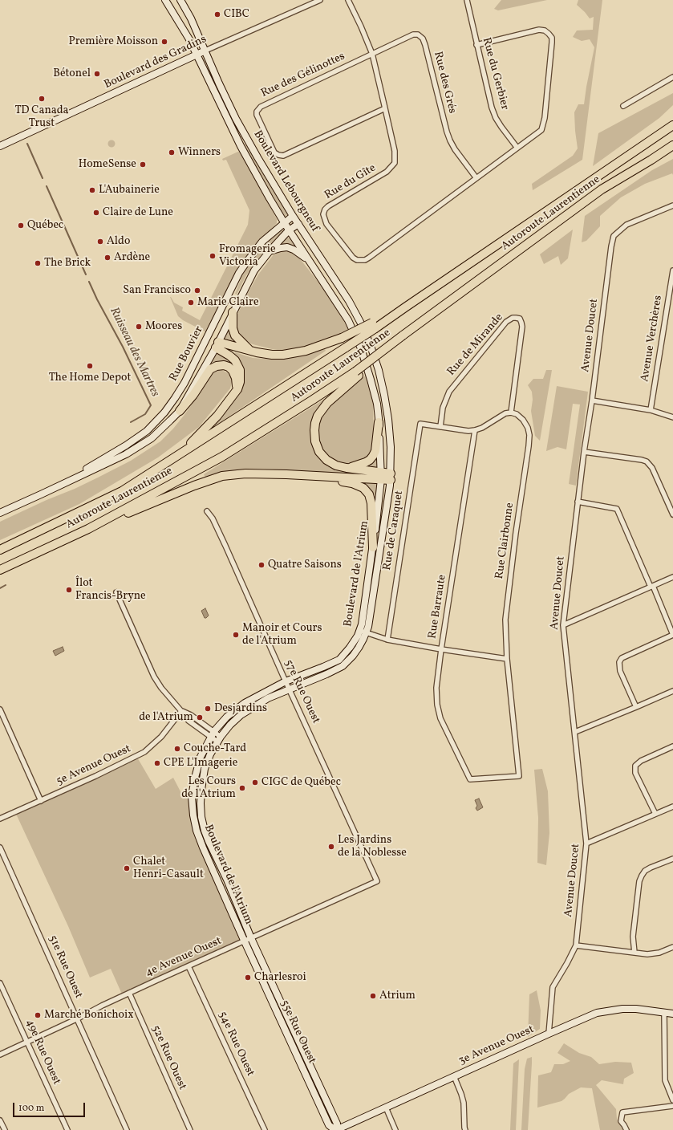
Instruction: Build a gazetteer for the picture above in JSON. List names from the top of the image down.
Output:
{
  "streets": {
    "highway": ["Autoroute Laurentienne"],
    "street": [
      "Boulevard des Gradins",
      "Rue du Gerbier",
      "Rue des Gélinottes",
      "Rue des Grés",
      "Boulevard Lebourgneuf",
      "Rue du Gîte",
      "Avenue Doucet",
      "Avenue Verchères",
      "Rue de Mirande",
      "Rue Bouvier",
      "Rue de Caraquet",
      "Rue Clairbonne",
      "Boulevard de l'Atrium",
      "Rue Barraute",
      "57e Rue Ouest",
      "5e Avenue Ouest",
      "4e Avenue Ouest",
      "51e Rue Ouest",
      "55e Rue Ouest",
      "54e Rue Ouest",
      "3e Avenue Ouest",
      "49e Rue Ouest",
      "52e Rue Ouest"
    ]
  },
  "crossings": [
    ["Boulevard des Gradins", "Boulevard Lebourgneuf"],
    ["Rue du Gerbier", "Rue du Gîte"],
    ["Rue des Gélinottes", "Rue des Grés"],
    ["Rue des Gélinottes", "Rue du Gîte"],
    ["Rue des Grés", "Rue du Gîte"],
    ["Boulevard Lebourgneuf", "Rue Bouvier"],
    ["Boulevard Lebourgneuf", "Boulevard de l'Atrium"],
    ["Avenue Doucet", "3e Avenue Ouest"],
    ["Rue de Mirande", "Rue de Caraquet"],
    ["Rue de Mirande", "Rue Clairbonne"],
    ["Rue Clairbonne", "Rue Barraute"],
    ["Boulevard de l'Atrium", "57e Rue Ouest"],
    ["Boulevard de l'Atrium", "4e Avenue Ouest"],
    ["Boulevard de l'Atrium", "55e Rue Ouest"],
    ["57e Rue Ouest", "4e Avenue Ouest"],
    ["4e Avenue Ouest", "51e Rue Ouest"],
    ["4e Avenue Ouest", "55e Rue Ouest"],
    ["4e Avenue Ouest", "54e Rue Ouest"],
    ["4e Avenue Ouest", "49e Rue Ouest"],
    ["4e Avenue Ouest", "52e Rue Ouest"],
    ["55e Rue Ouest", "3e Avenue Ouest"]
  ],
  "water": ["Ruisseau des Martres"],
  "places": [
    "CIBC",
    "Première Moisson",
    "Bétonel",
    "TD Canada Trust",
    "Winners",
    "HomeSense",
    "L'Aubainerie",
    "Claire de Lune",
    "Québec",
    "Aldo",
    "Fromagerie Victoria",
    "Ardène",
    "The Brick",
    "San Francisco",
    "Marie Claire",
    "Moores",
    "The Home Depot",
    "Quatre Saisons",
    "Îlot Francis-Bryne",
    "Manoir et Cours de l'Atrium",
    "Desjardins",
    "de l'Atrium",
    "Couche-Tard",
    "CPE L'Imagerie",
    "CIGC de Québec",
    "Les Cours de l'Atrium",
    "Les Jardins de la Noblesse",
    "Chalet Henri-Casault",
    "Charlesroi",
    "Atrium",
    "Marché Bonichoix"
  ],
  "scale_bar": "100 m"
}
